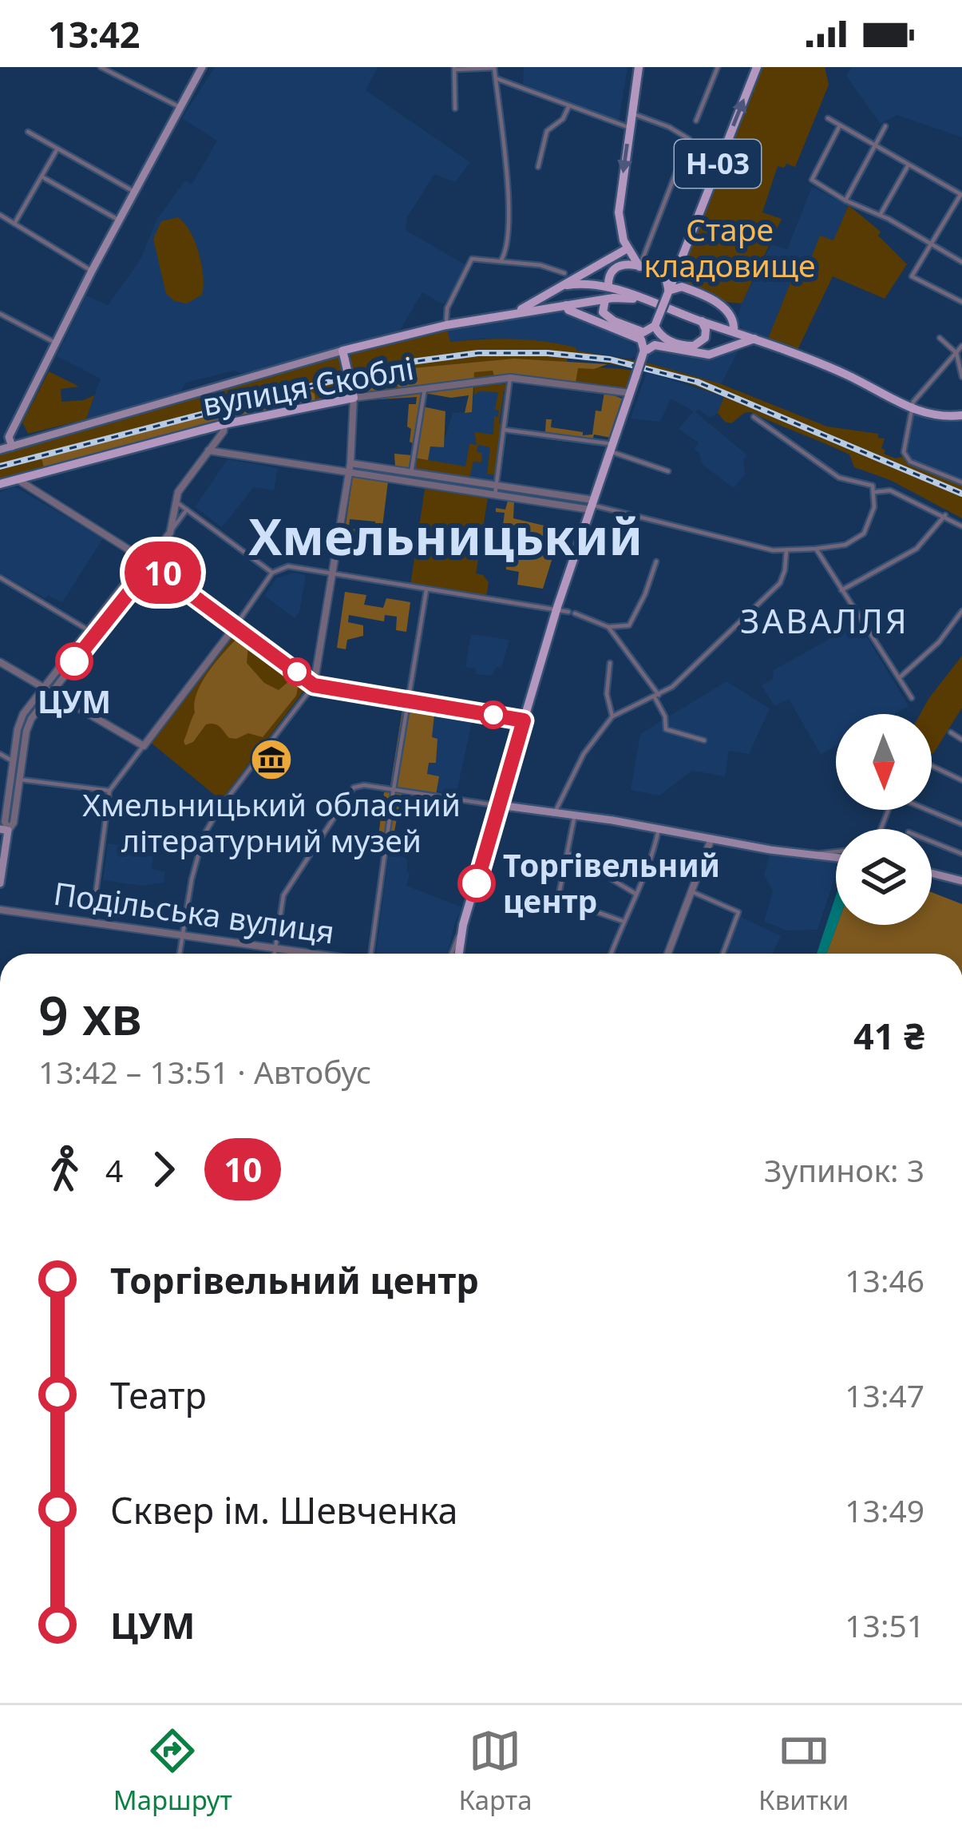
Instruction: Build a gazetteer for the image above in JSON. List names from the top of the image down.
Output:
{
  "streets": {
    "main road": ["Н-03", "вулиця Скоблі"],
    "street": ["Подільська вулиця"]
  },
  "crossings": [
    ["Н-03", "вулиця Скоблі"]
  ],
  "districts": ["Хмельницький", "ЗАВАЛЛЯ"],
  "parks": ["Старе кладовище"],
  "places": {
    "other": ["ЦУМ", "Торгівельний центр"],
    "museum": ["Хмельницький обласний літературний музей"]
  },
  "lines": ["bus line 10"],
  "north": "bottom",
  "page": {
    "status": "13:42",
    "on_map": "10",
    "heading": ["9 хв", "13:42 – 13:51 · Автобус", "41 ₴"],
    "legs": ["4", "10", "Зупинок: 3"],
    "list": [
      {
        "name": "Торгівельний центр",
        "value": "13:46"
      },
      {
        "name": "Театр",
        "value": "13:47"
      },
      {
        "name": "Сквер ім. Шевченка",
        "value": "13:49"
      },
      {
        "name": "ЦУМ",
        "value": "13:51"
      }
    ],
    "tabs": ["Маршрут", "Карта", "Квитки"]
  }
}
